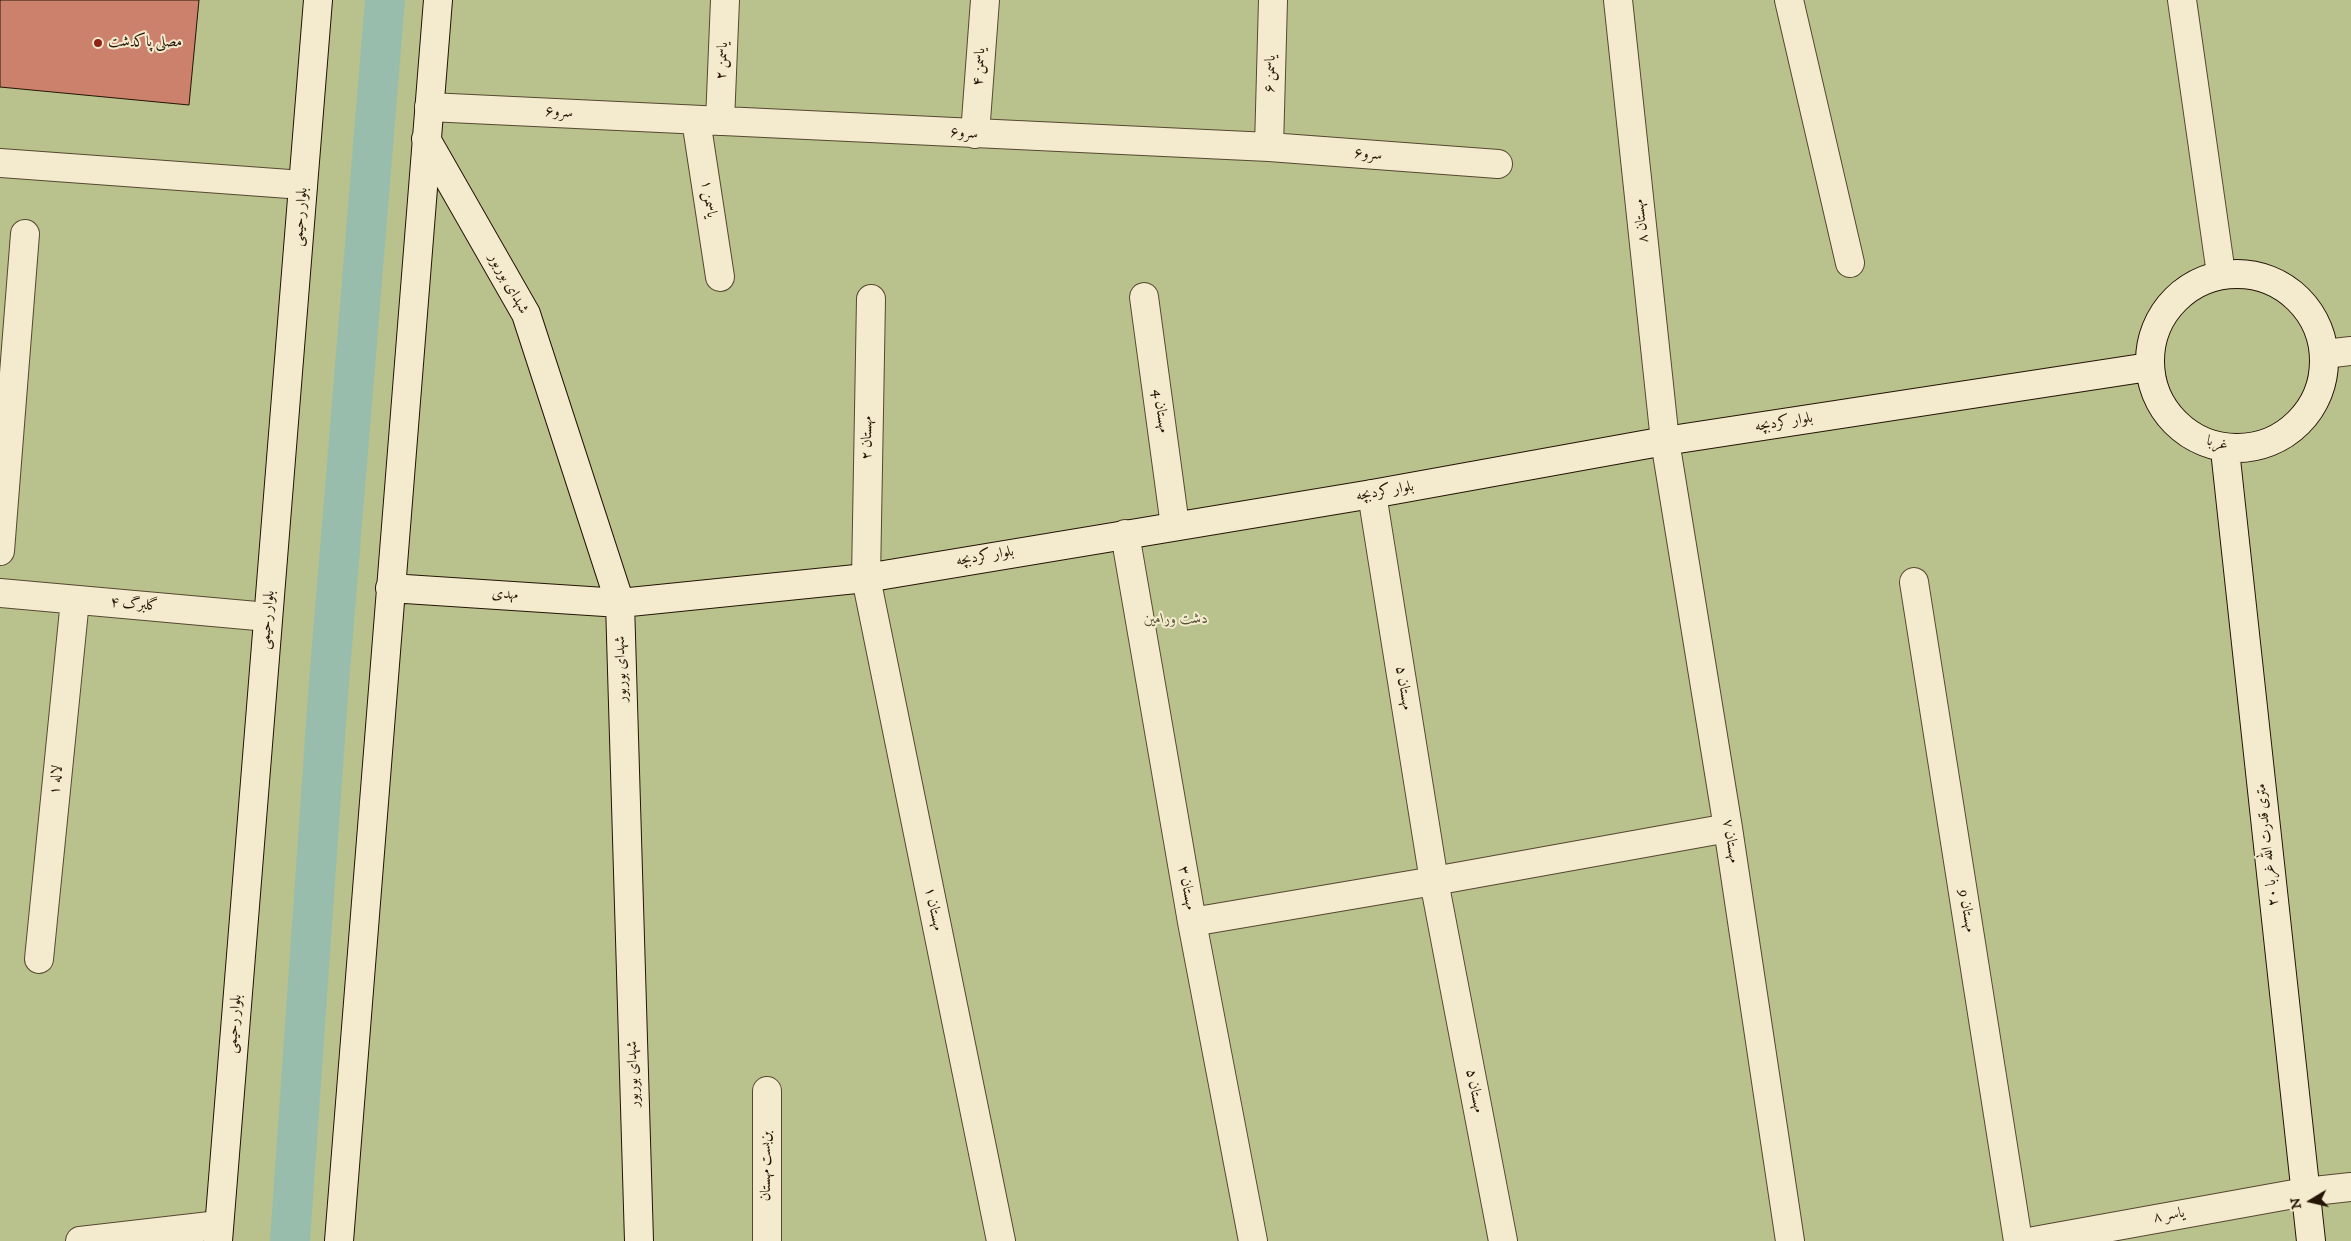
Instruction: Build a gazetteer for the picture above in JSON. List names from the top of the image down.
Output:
{
  "streets": {
    "street": [
      "یاسمن ۲",
      "یاسمن ۴",
      "یاسمن ۶",
      "سرو۶",
      "یاسمن ۱",
      "بلوار رحیمی",
      "مهستان ۸",
      "شهدای بوربور",
      "مهستان 4",
      "بلوار کردبچه",
      "مهستان ۲",
      "غربا",
      "مهدی",
      "گلبرگ ۴",
      "مهستان ۵",
      "لاله ۱",
      "مهستان ۷",
      "۲۰ متری قدرت الله غربا",
      "مهستان ۳",
      "مهستان ۱",
      "مهستان 9",
      "بن‌بست مهستان",
      "یاسر ۸"
    ]
  },
  "crossings": [
    ["یاسمن ۲", "سرو۶"],
    ["یاسمن ۲", "یاسمن ۱"],
    ["یاسمن ۴", "سرو۶"],
    ["یاسمن ۶", "سرو۶"],
    ["سرو۶", "یاسمن ۱"],
    ["بلوار رحیمی", "گلبرگ ۴"],
    ["مهستان ۸", "بلوار کردبچه"],
    ["مهستان ۸", "مهستان ۷"],
    ["شهدای بوربور", "بلوار کردبچه"],
    ["شهدای بوربور", "مهدی"],
    ["مهستان 4", "بلوار کردبچه"],
    ["بلوار کردبچه", "مهستان ۲"],
    ["بلوار کردبچه", "غربا"],
    ["بلوار کردبچه", "مهدی"],
    ["بلوار کردبچه", "مهستان ۵"],
    ["بلوار کردبچه", "مهستان ۷"],
    ["بلوار کردبچه", "۲۰ متری قدرت الله غربا"],
    ["بلوار کردبچه", "مهستان ۳"],
    ["بلوار کردبچه", "مهستان ۱"],
    ["مهستان ۲", "مهستان ۱"],
    ["غربا", "۲۰ متری قدرت الله غربا"],
    ["گلبرگ ۴", "لاله ۱"],
    ["۲۰ متری قدرت الله غربا", "یاسر ۸"]
  ],
  "parks": ["دشت ورامین"],
  "places": ["مصلی پاکدشت"],
  "north": "left"
}
